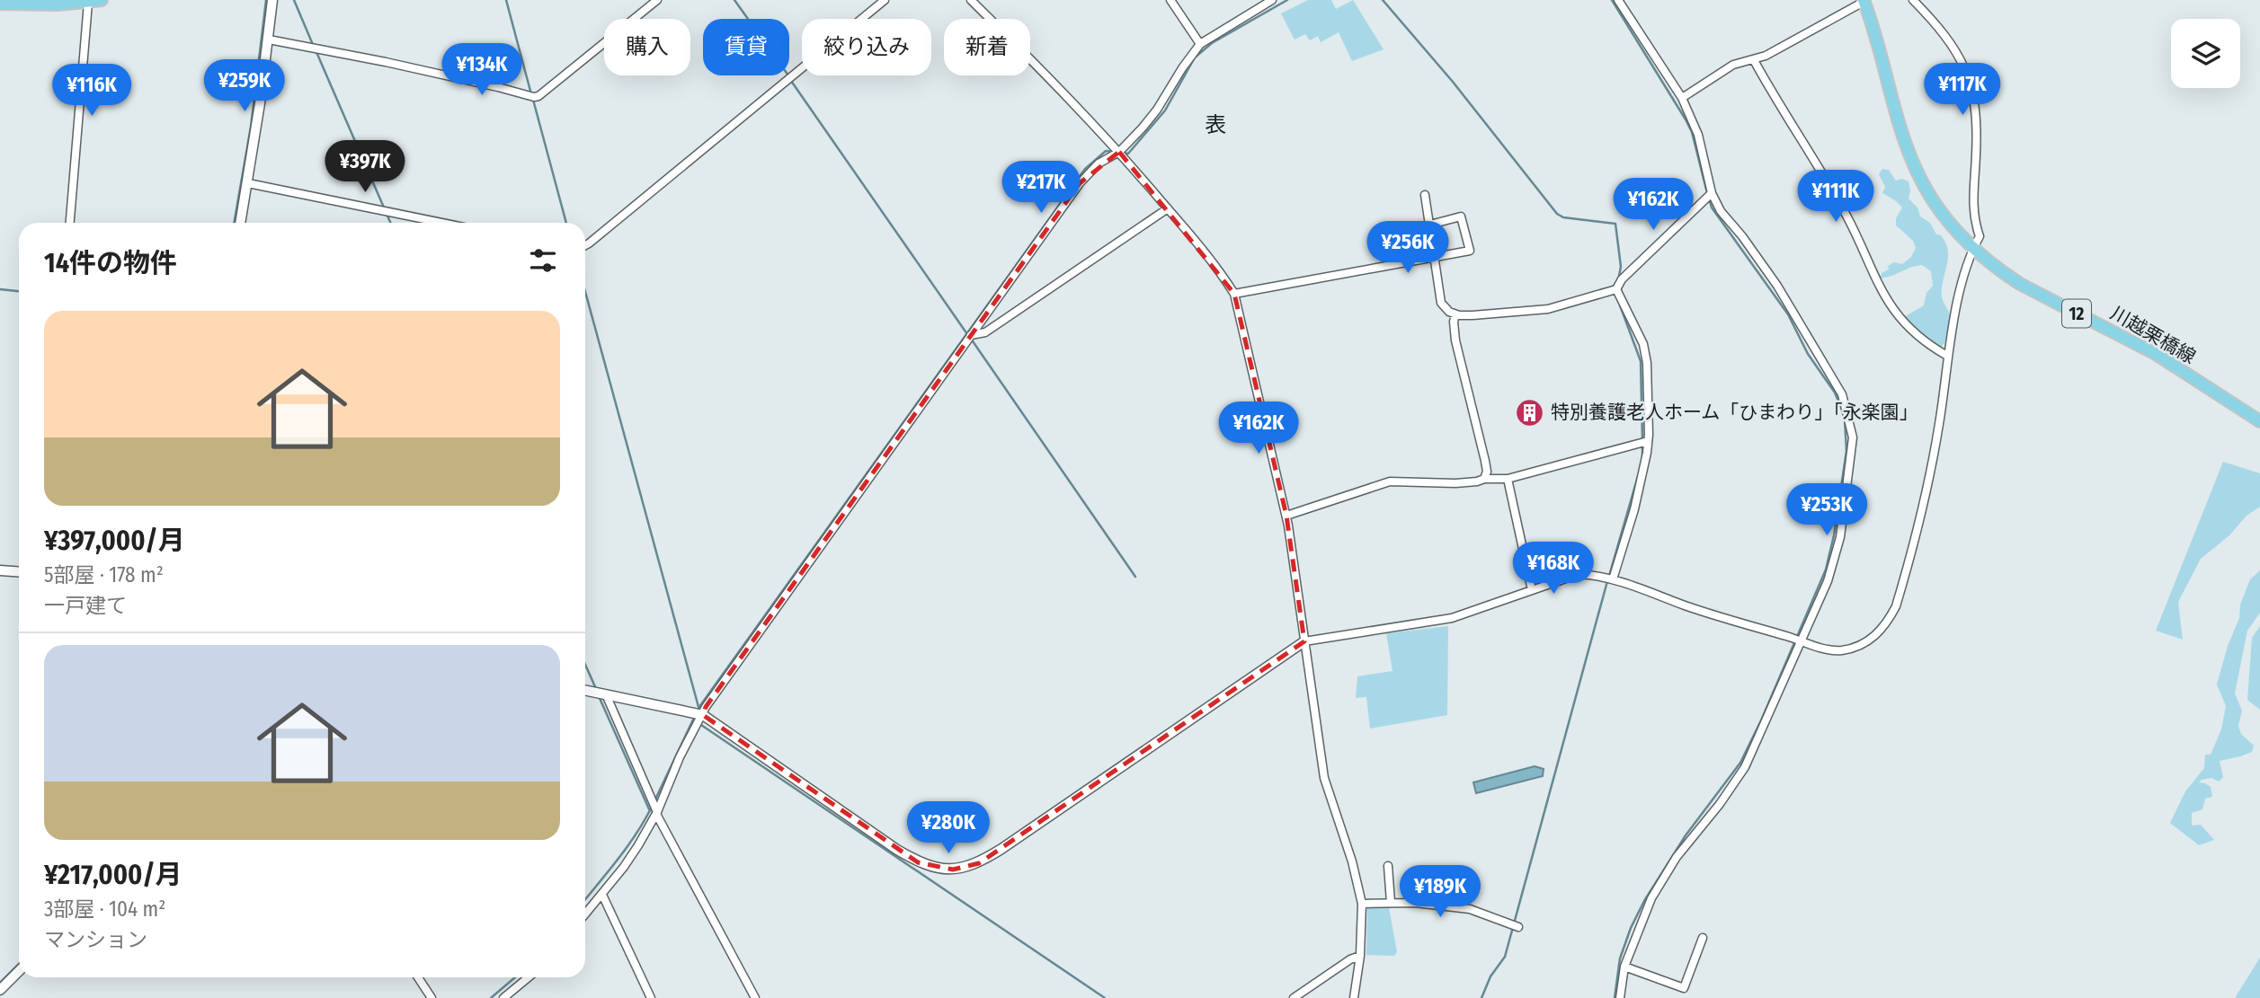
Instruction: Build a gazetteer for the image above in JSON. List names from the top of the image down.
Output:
{
  "streets": {
    "main road": ["12", "川越栗橋線"]
  },
  "districts": ["表"],
  "places": {
    "building": ["特別養護老人ホーム「ひまわり」「永楽園」"]
  },
  "page": {
    "chip": [
      "購入",
      "賃貸",
      "絞り込み",
      "新着"
    ],
    "price": [
      "¥134K",
      "¥259K",
      "¥117K",
      "¥116K",
      "¥397K",
      "¥217K",
      "¥111K",
      "¥162K",
      "¥256K",
      "¥162K",
      "¥253K",
      "¥168K",
      "¥280K",
      "¥189K"
    ],
    "heading": "14件の物件",
    "list": [
      {
        "name": "¥397,000/月",
        "note": "5部屋 · 178 m² · 一戸建て"
      },
      {
        "name": "¥217,000/月",
        "note": "3部屋 · 104 m² · マンション"
      }
    ]
  }
}
